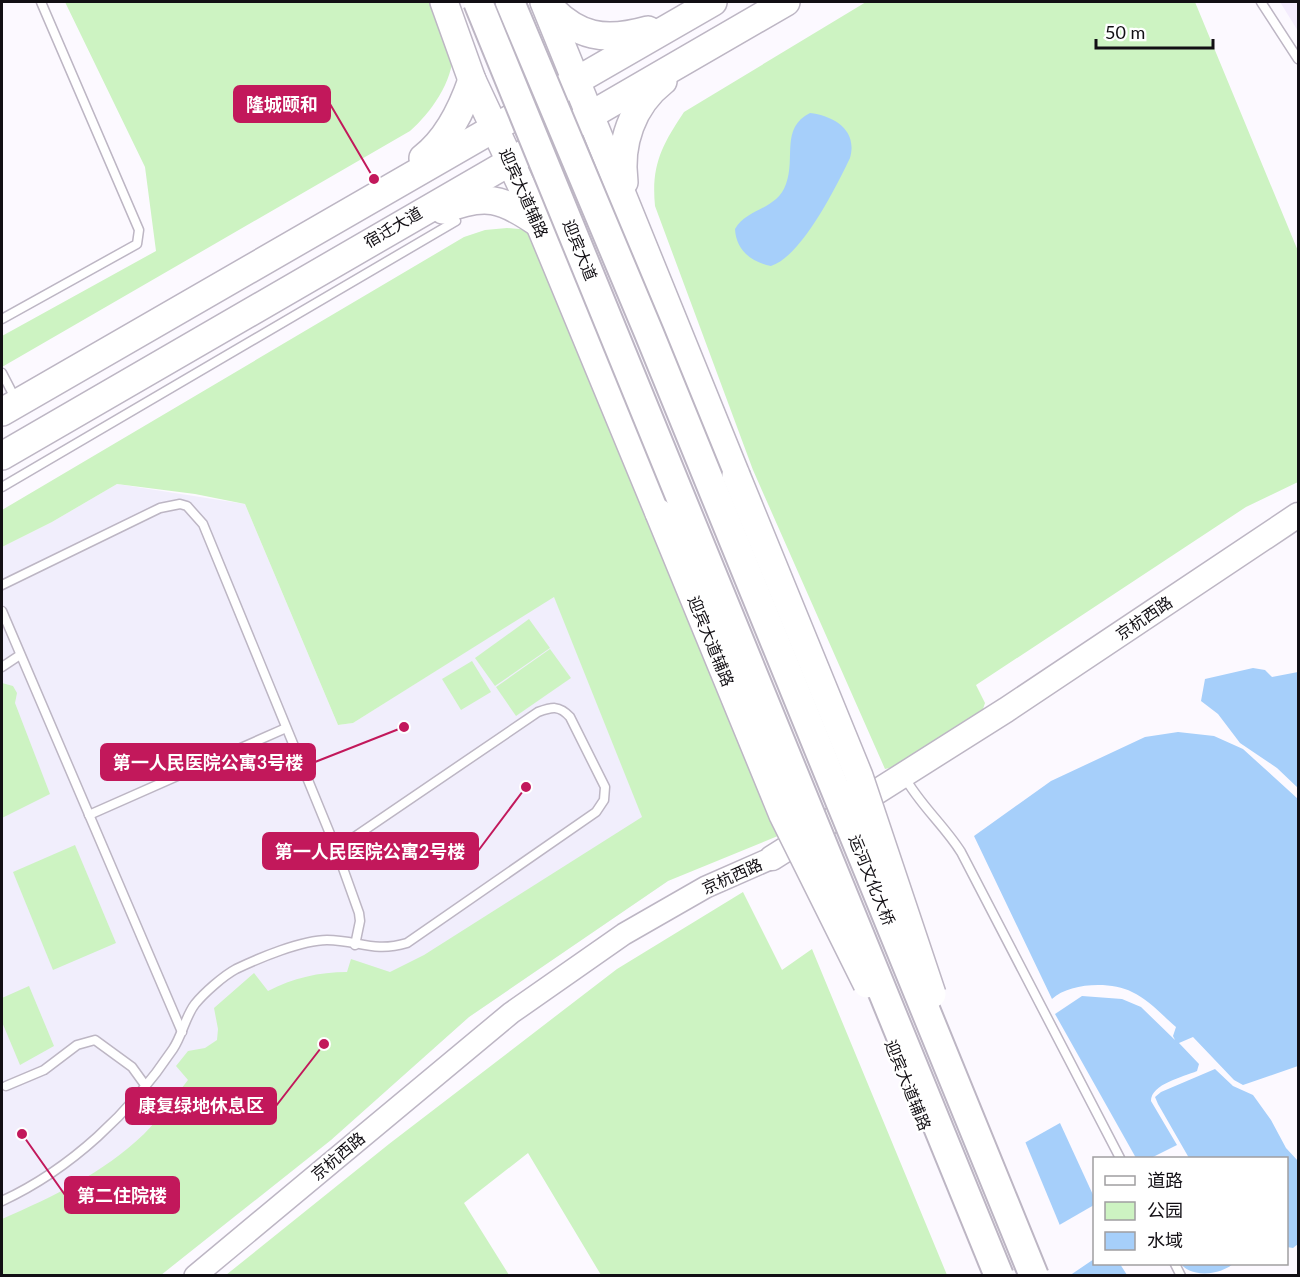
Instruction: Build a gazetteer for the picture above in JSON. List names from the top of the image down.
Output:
{
  "streets": {
    "highway": ["迎宾大道", "运河文化大桥"],
    "main road": ["迎宾大道辅路", "宿迁大道", "京杭西路"]
  },
  "crossings": [
    ["迎宾大道辅路", "宿迁大道"],
    ["迎宾大道", "运河文化大桥"]
  ],
  "places": [
    "隆城颐和",
    "第一人民医院公寓3号楼",
    "第一人民医院公寓2号楼",
    "康复绿地休息区",
    "第二住院楼"
  ],
  "legend": ["道路", "公园", "水域"],
  "scale_bar": "50 m"
}
